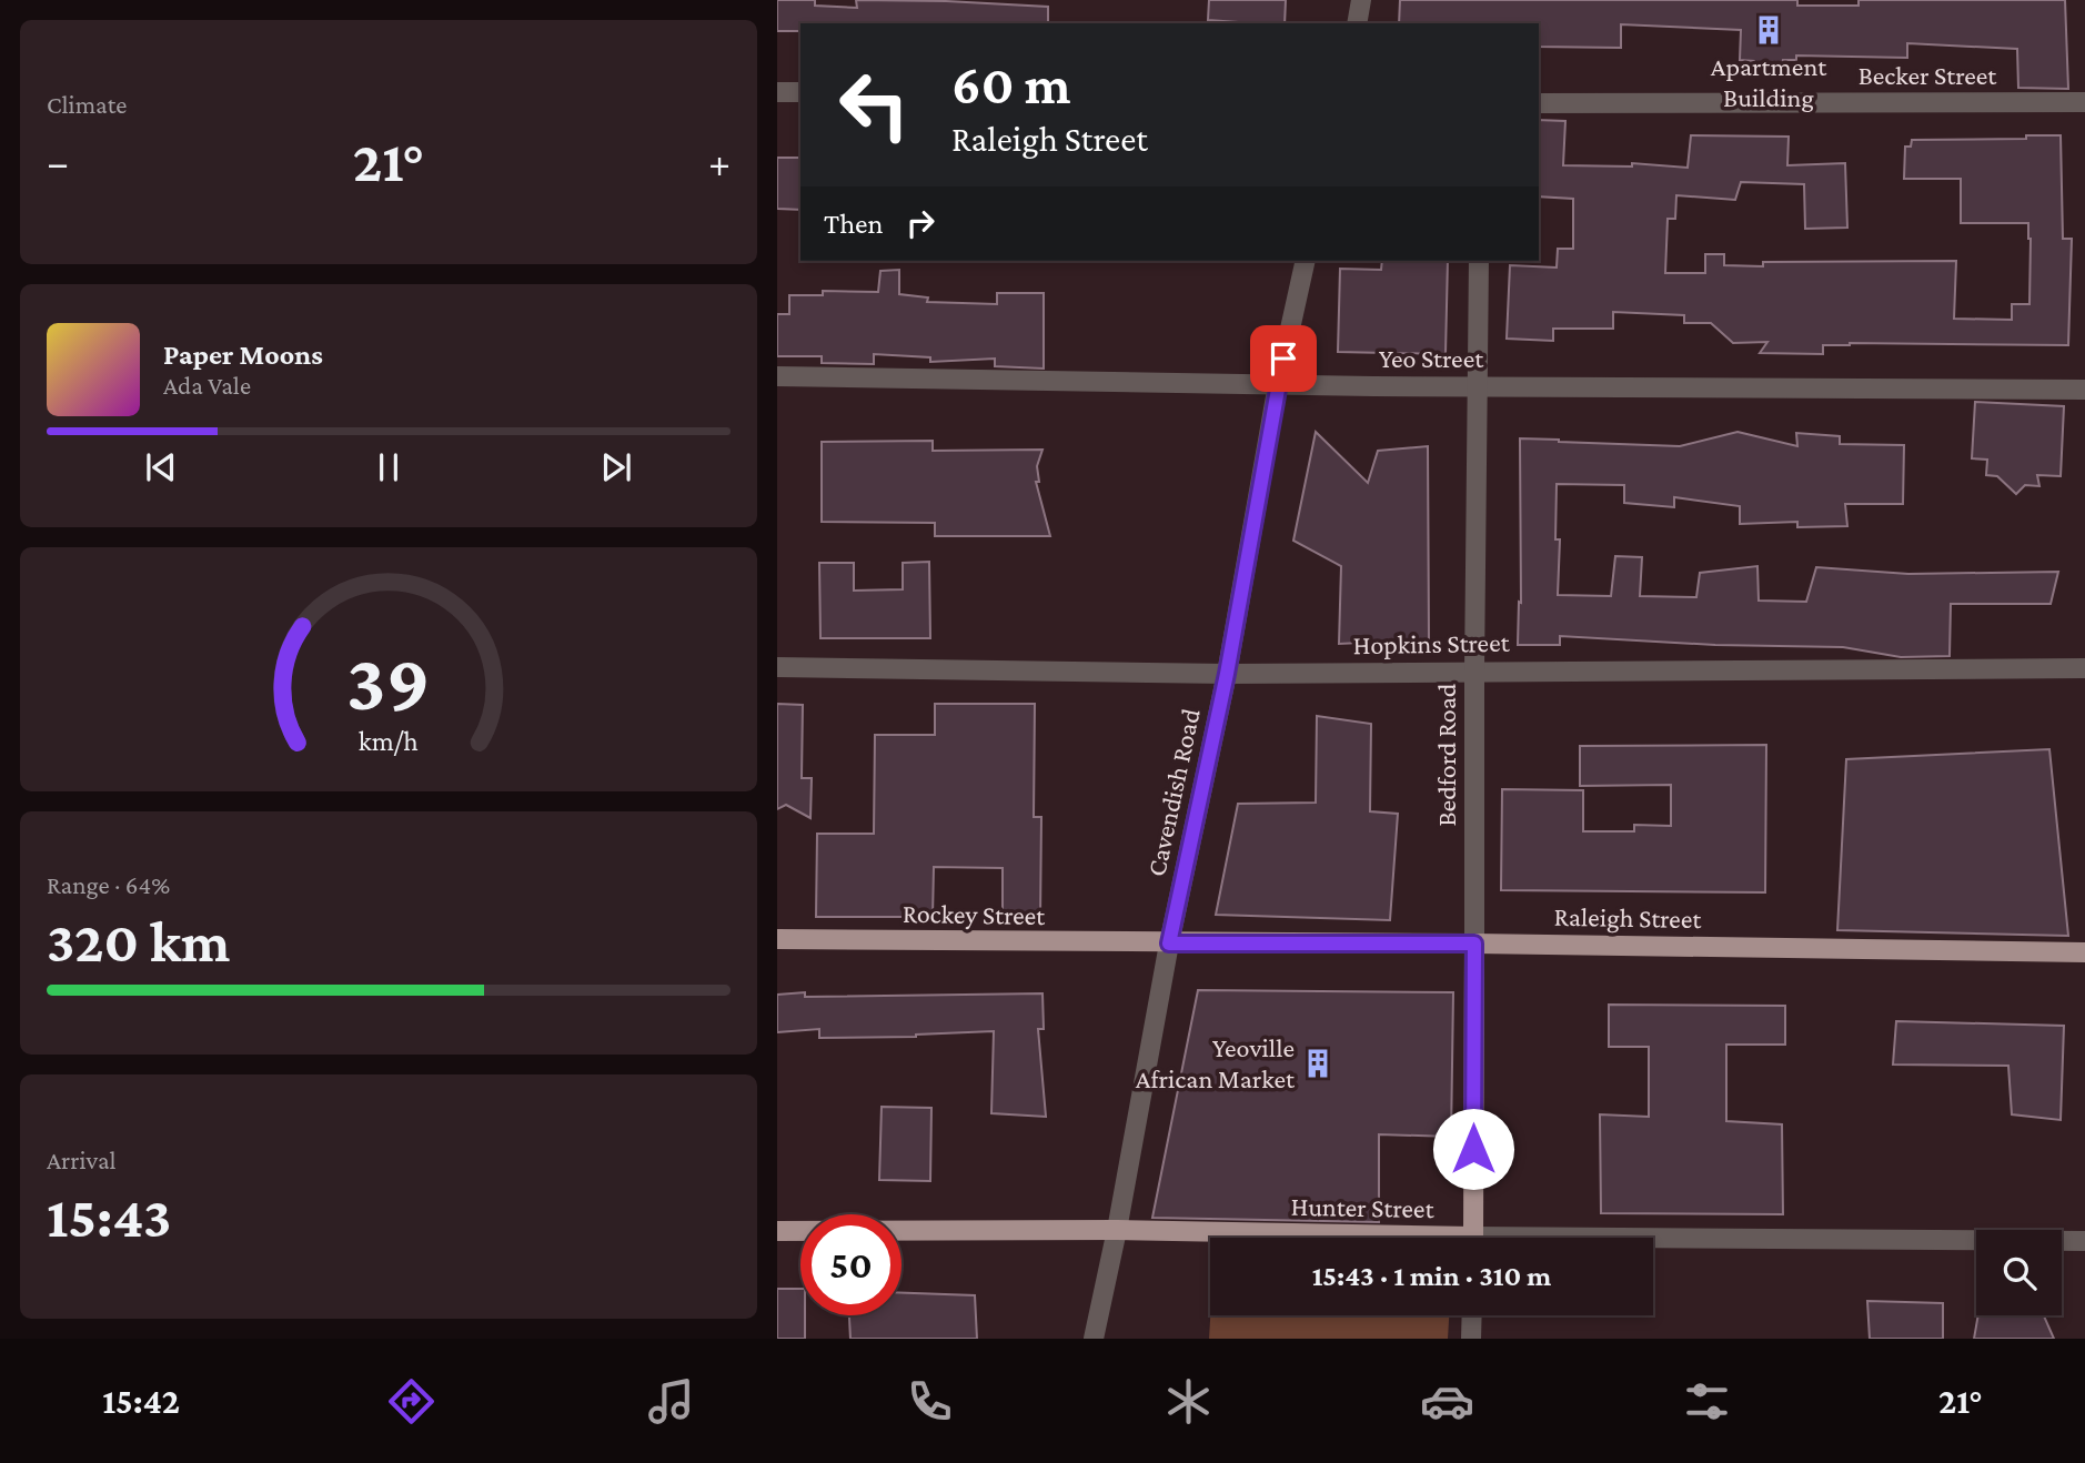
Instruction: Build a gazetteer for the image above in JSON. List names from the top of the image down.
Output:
{
  "streets": {
    "main road": [
      "Bedford Road",
      "Rockey Street",
      "Raleigh Street",
      "Hunter Street"
    ],
    "street": [
      "Becker Street",
      "Yeo Street",
      "Hopkins Street",
      "Cavendish Road"
    ]
  },
  "crossings": [
    ["Yeo Street", "Bedford Road"],
    ["Yeo Street", "Cavendish Road"],
    ["Hopkins Street", "Bedford Road"],
    ["Hopkins Street", "Cavendish Road"],
    ["Bedford Road", "Raleigh Street"],
    ["Cavendish Road", "Rockey Street"],
    ["Cavendish Road", "Raleigh Street"],
    ["Cavendish Road", "Hunter Street"],
    ["Rockey Street", "Raleigh Street"]
  ],
  "places": {
    "building": ["Apartment Building", "Yeoville African Market"]
  },
  "page": {
    "tile": [
      "Climate",
      ["Range · 64%", "320 km"],
      ["Arrival", "15:43"]
    ],
    "turn": ["60 m", "Raleigh Street"],
    "heat": ["−", "21°", "+"],
    "then": "Then",
    "song": ["Paper Moons", "Ada Vale"],
    "limit": "50",
    "trip": "15:43 · 1 min · 310 m",
    "tabs": ["15:42", "21°"],
    "gauge": ["39", "km/h"]
  }
}
